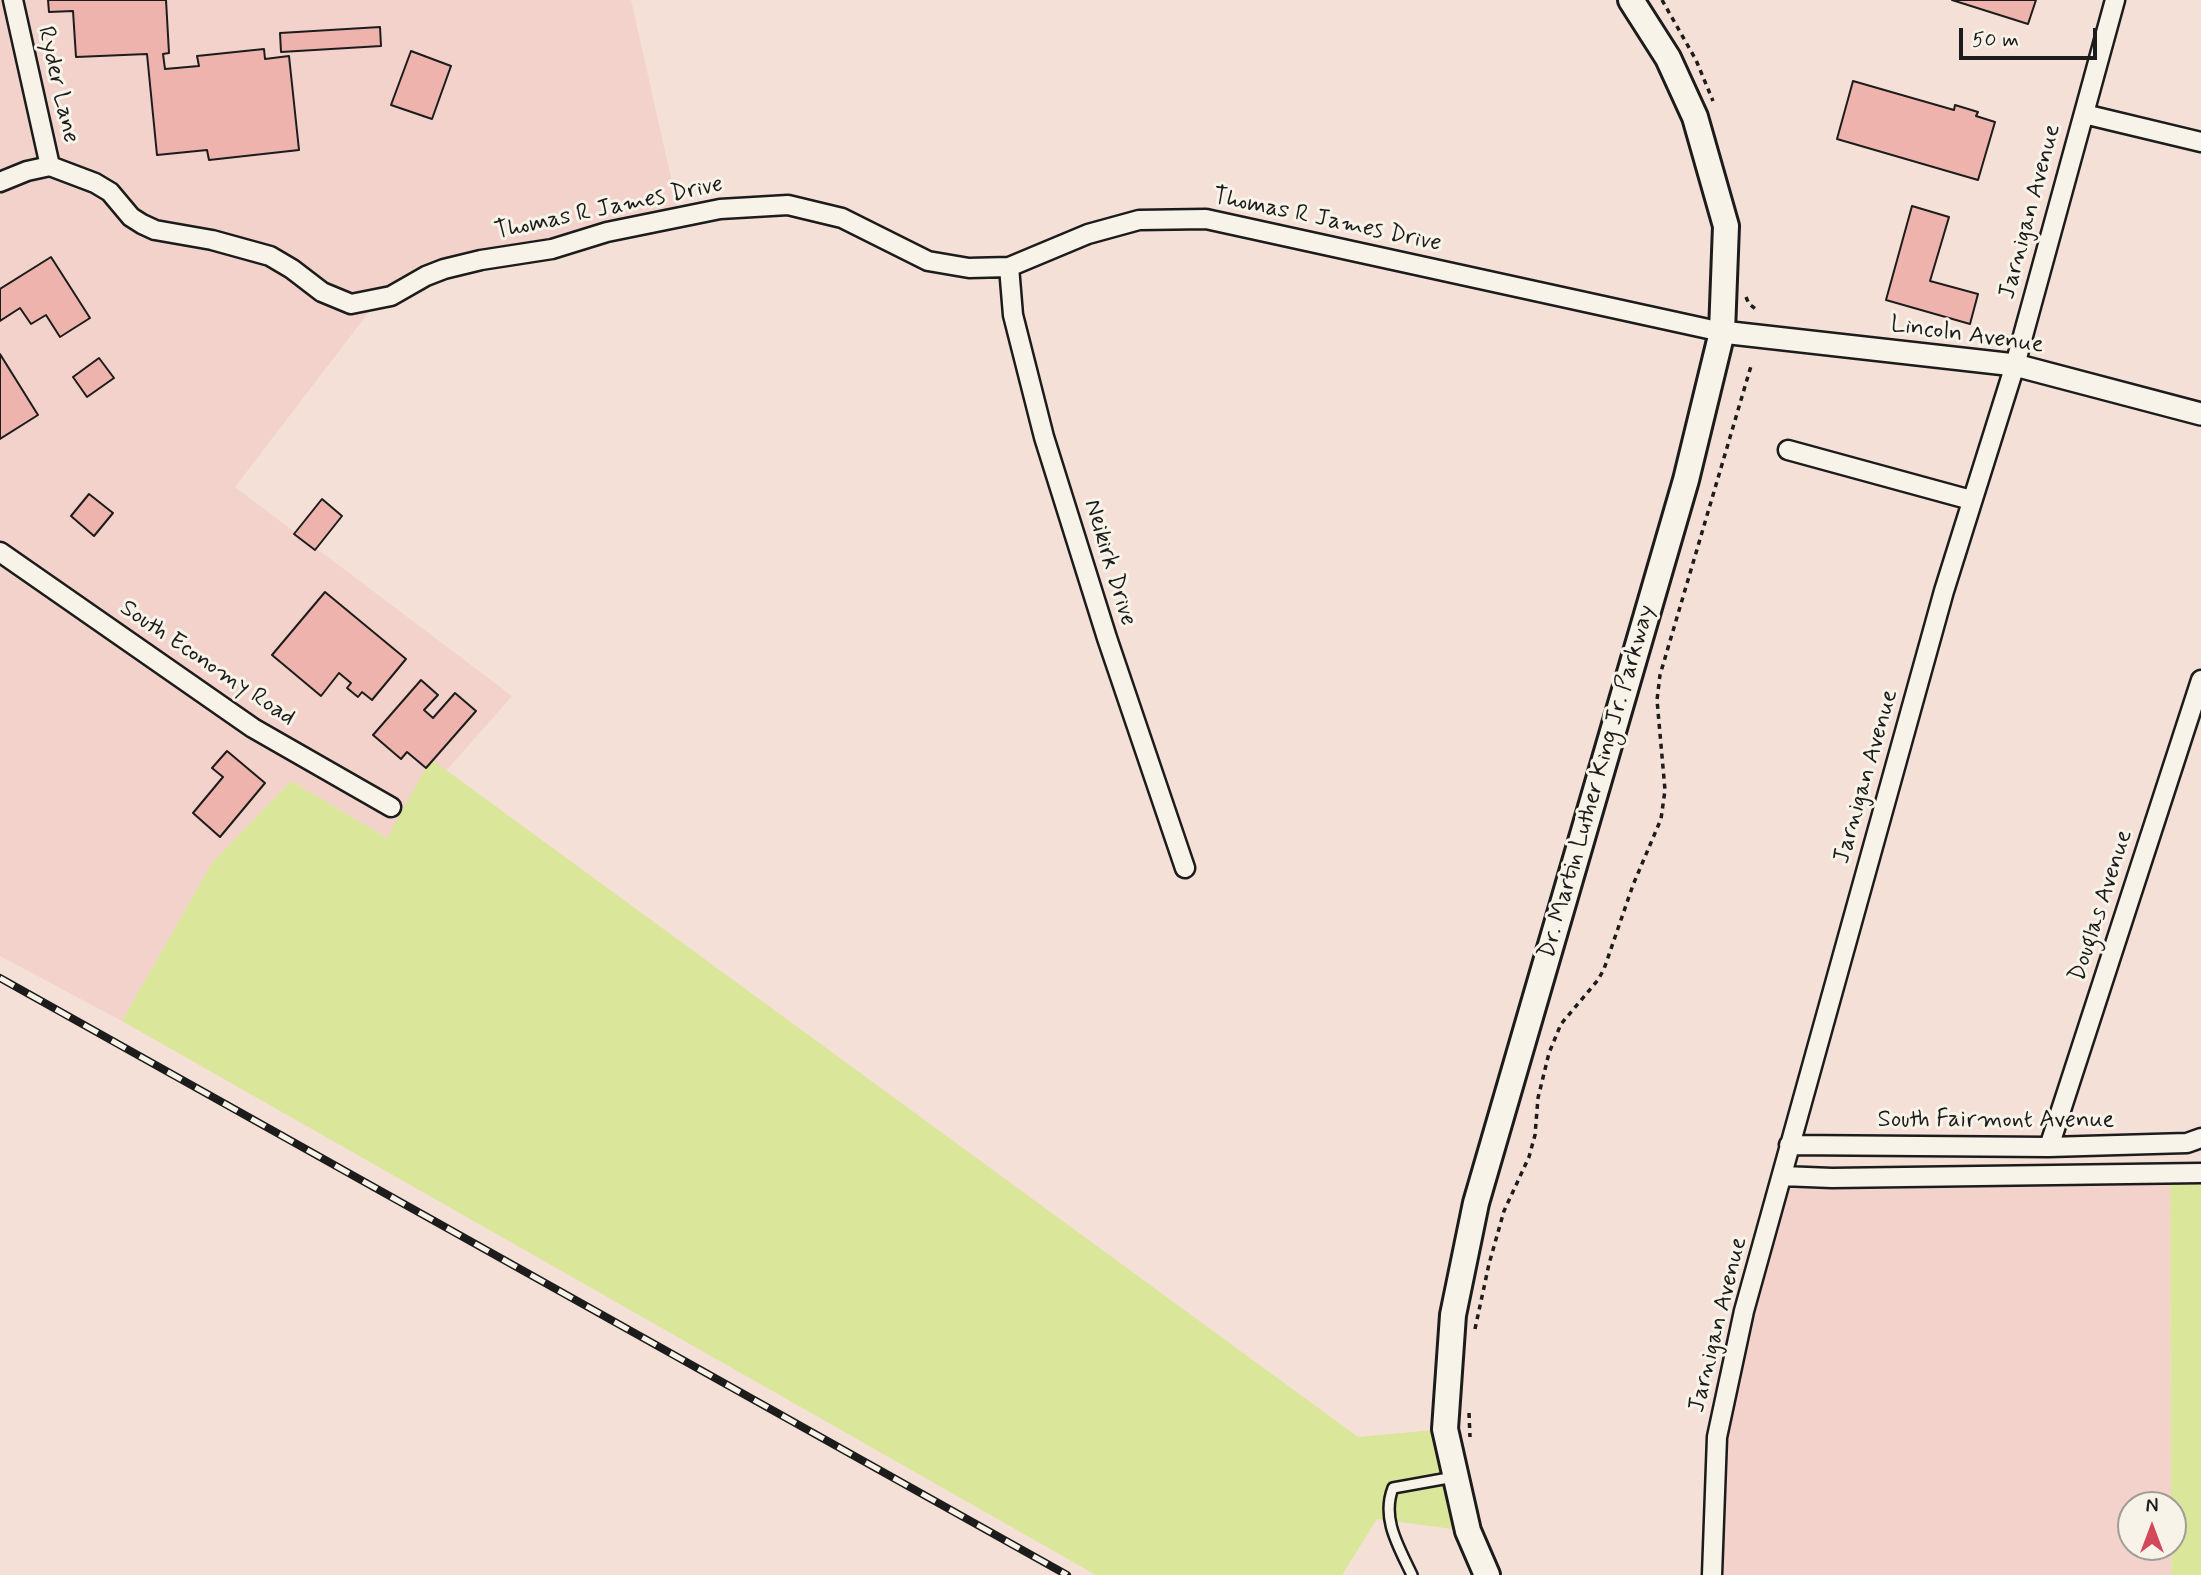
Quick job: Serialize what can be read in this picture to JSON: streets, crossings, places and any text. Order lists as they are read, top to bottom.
{
  "streets": {
    "main road": ["Dr. Martin Luther King Jr. Parkway"],
    "street": [
      "Ryder Lane",
      "Thomas R James Drive",
      "Jarnigan Avenue",
      "Lincoln Avenue",
      "Neikirk Drive",
      "South Economy Road",
      "Douglas Avenue",
      "South Fairmont Avenue"
    ]
  },
  "crossings": [
    ["Ryder Lane", "Thomas R James Drive"],
    ["Thomas R James Drive", "Lincoln Avenue"],
    ["Thomas R James Drive", "Neikirk Drive"],
    ["Thomas R James Drive", "Dr. Martin Luther King Jr. Parkway"],
    ["Jarnigan Avenue", "Lincoln Avenue"],
    ["Jarnigan Avenue", "South Fairmont Avenue"],
    ["Lincoln Avenue", "Dr. Martin Luther King Jr. Parkway"],
    ["Douglas Avenue", "South Fairmont Avenue"]
  ],
  "scale_bar": "50 m",
  "north": "top"
}
